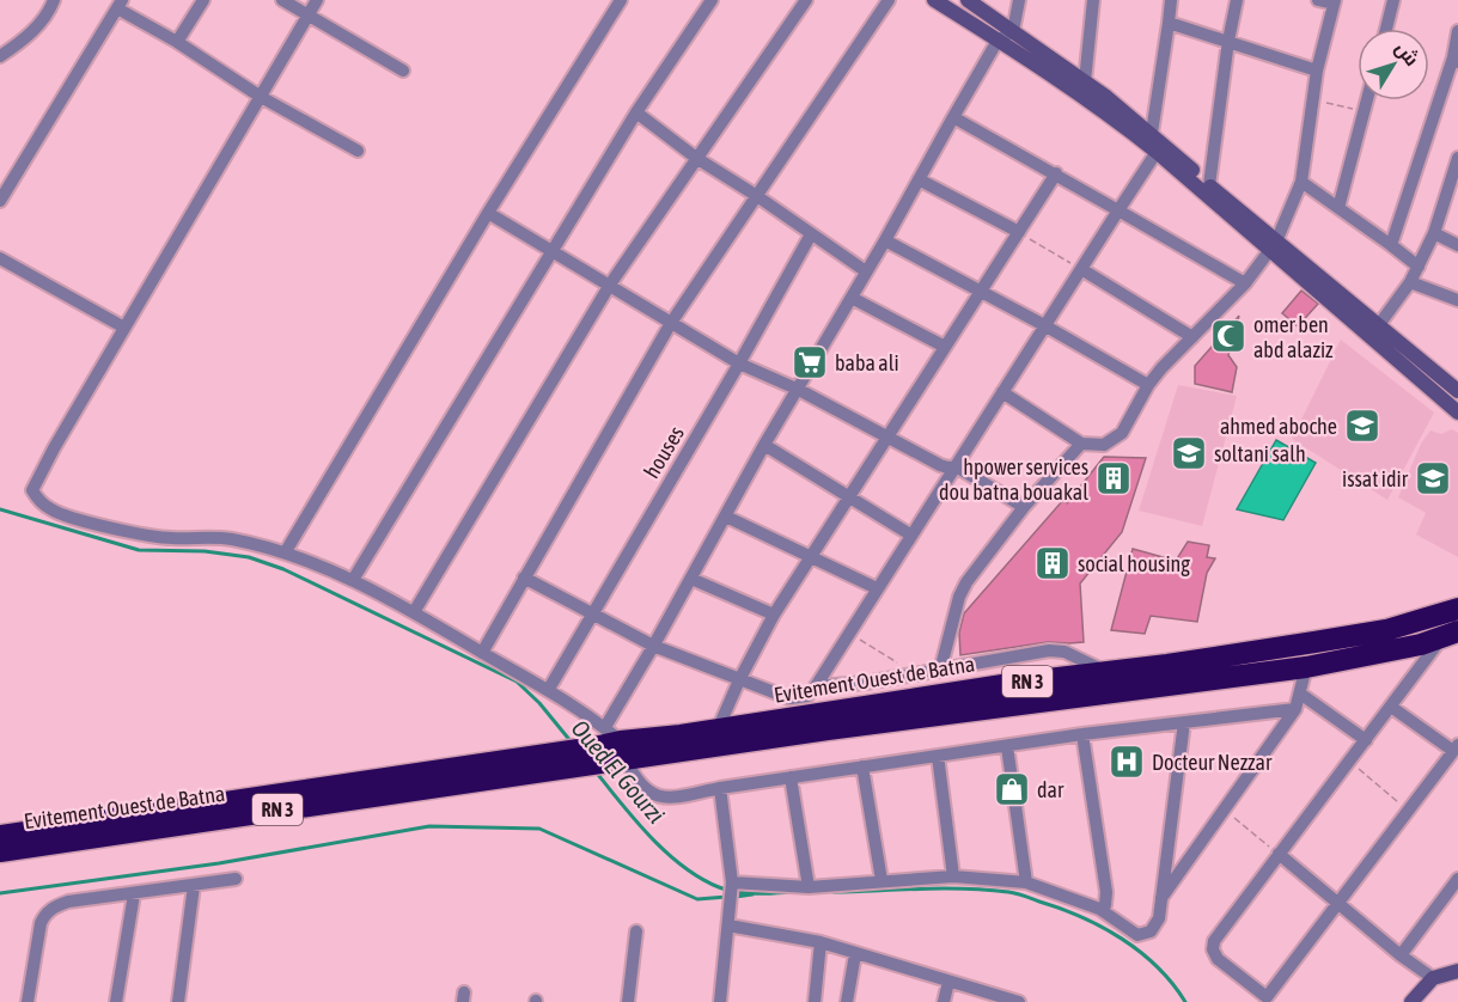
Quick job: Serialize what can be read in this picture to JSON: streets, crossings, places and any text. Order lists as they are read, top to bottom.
{
  "streets": {
    "highway": ["Evitement Ouest de Batna", "RN 3"],
    "street": ["houses"]
  },
  "crossings": [
    ["Evitement Ouest de Batna", "RN 3"]
  ],
  "water": ["Oued El Gourzi"],
  "places": {
    "mosque": ["omer ben abd alaziz"],
    "supermarket": ["baba ali"],
    "school or university": ["ahmed aboche", "soltani salh", "issat idir"],
    "building": ["hpower services dou batna bouakal", "social housing"],
    "hospital": ["Docteur Nezzar"],
    "shop": ["dar"]
  },
  "north": "top right"
}
